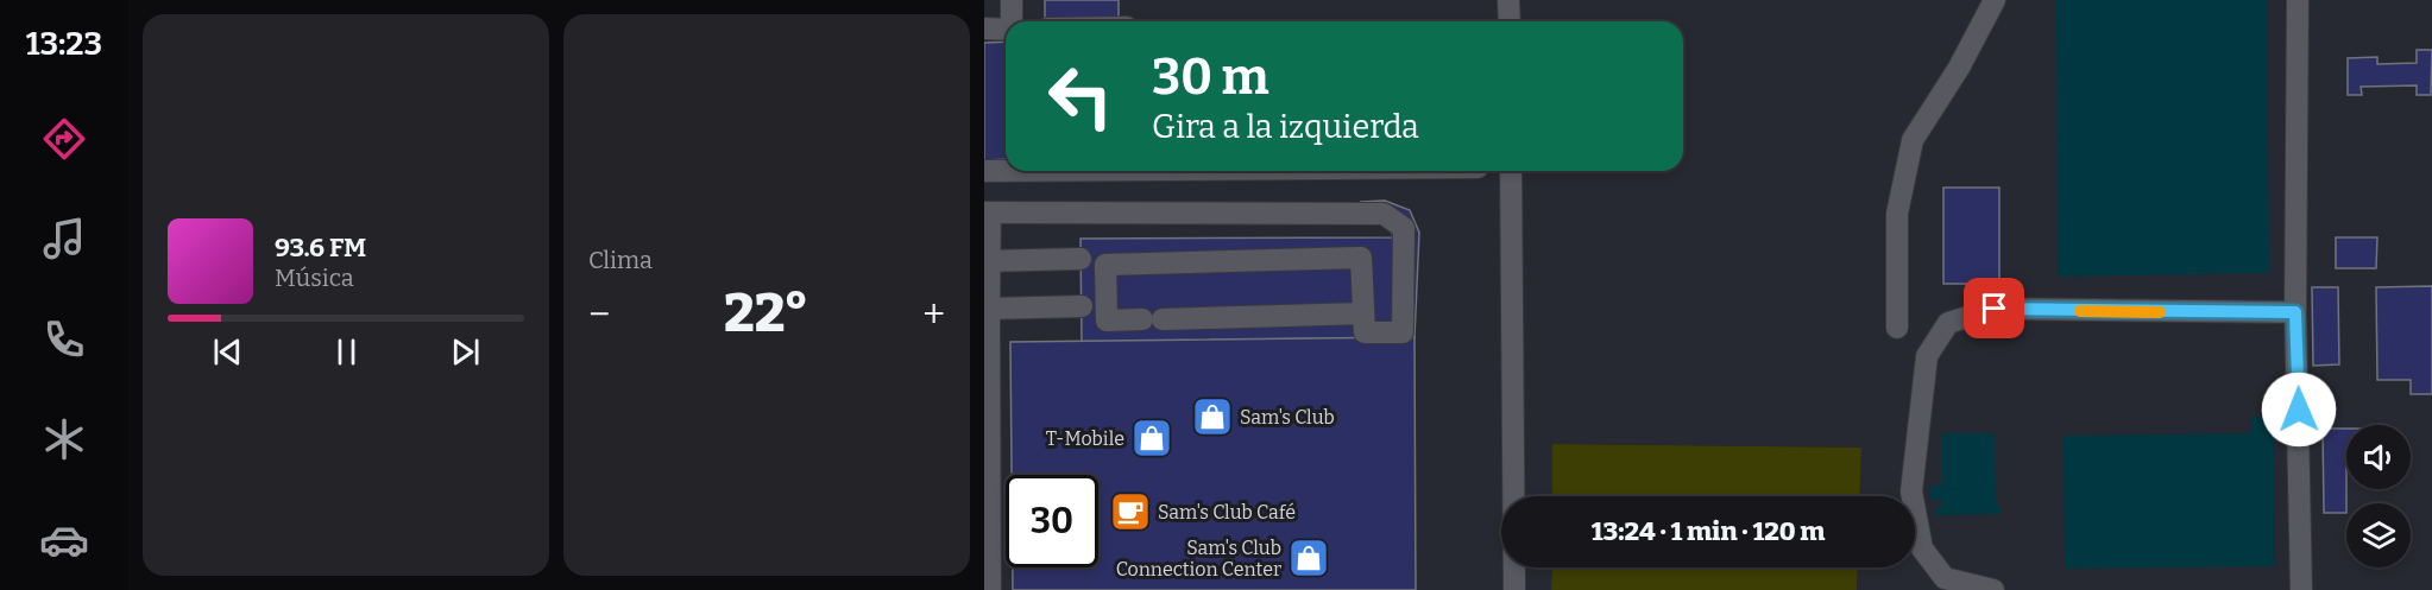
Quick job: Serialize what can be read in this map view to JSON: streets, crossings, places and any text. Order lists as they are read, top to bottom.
{
  "places": {
    "shop": ["Sam's Club", "T-Mobile", "Sam's Club Connection Center"],
    "cafe": ["Sam's Club Café"]
  },
  "page": {
    "tabs": "13:23",
    "tile": "Clima",
    "turn": ["30 m", "Gira a la izquierda"],
    "song": ["93.6 FM", "Música"],
    "heat": ["−", "22°", "+"],
    "limit": "30",
    "trip": "13:24 · 1 min · 120 m"
  }
}
